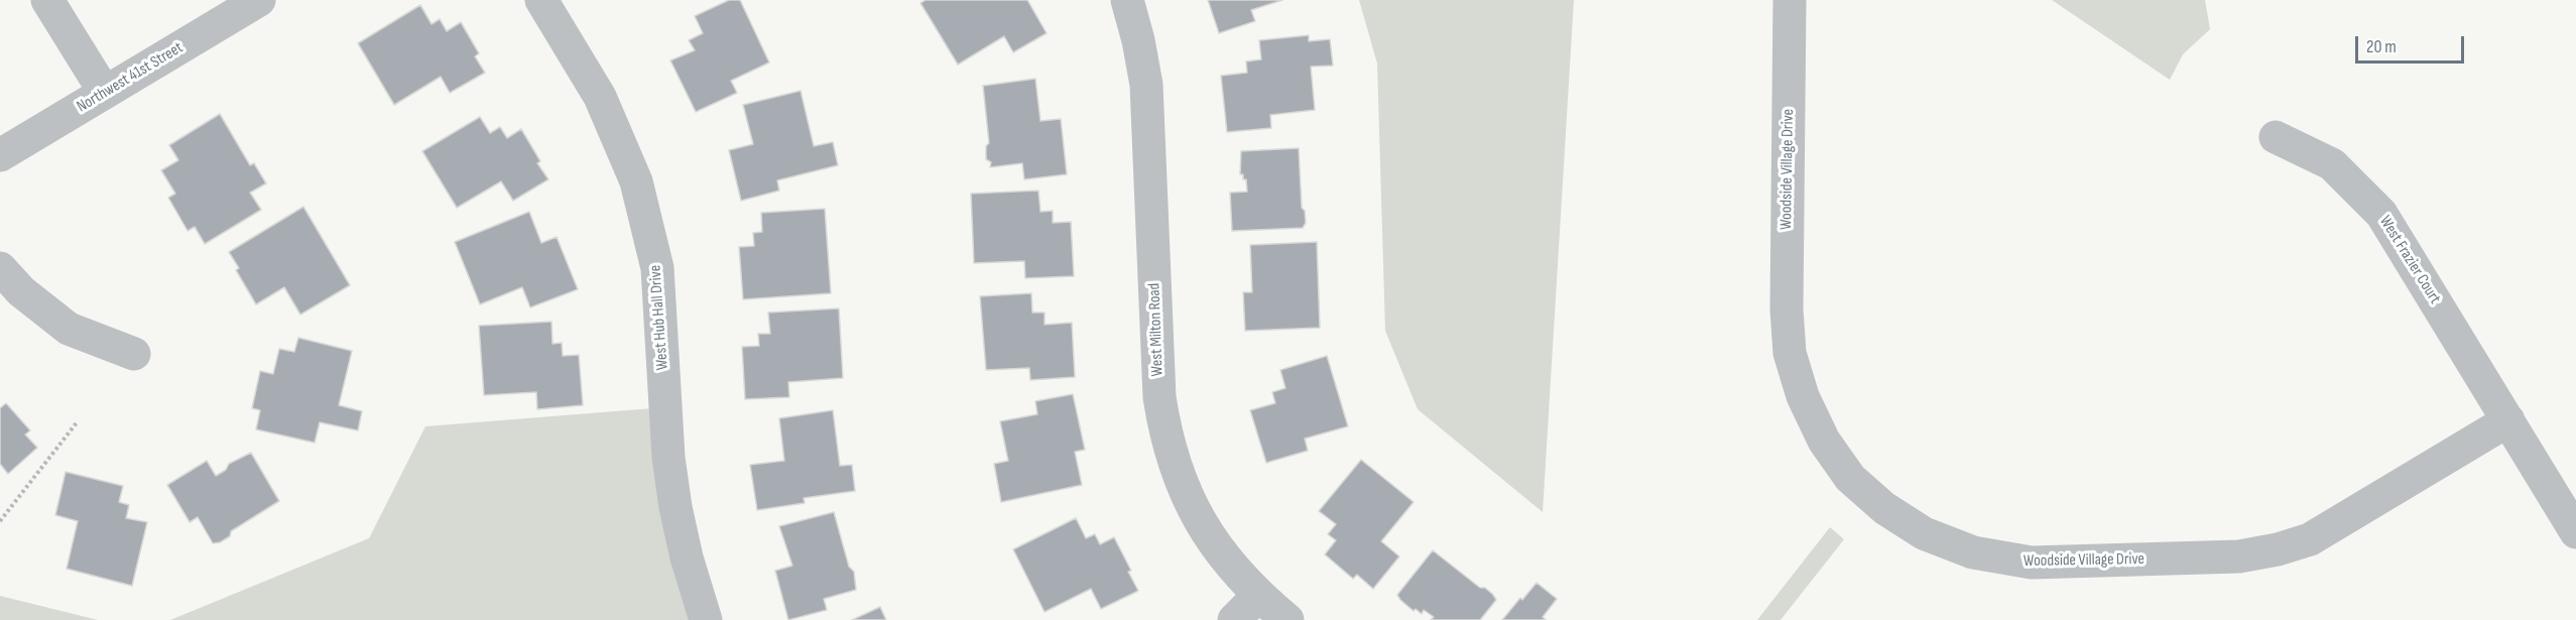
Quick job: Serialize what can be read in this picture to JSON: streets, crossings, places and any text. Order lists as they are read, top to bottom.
{
  "streets": {
    "street": [
      "Northwest 41st Street",
      "Woodside Village Drive",
      "West Frazier Court",
      "West Hub Hall Drive",
      "West Milton Road"
    ]
  },
  "crossings": [
    ["Woodside Village Drive", "West Frazier Court"]
  ],
  "scale_bar": "20 m"
}
